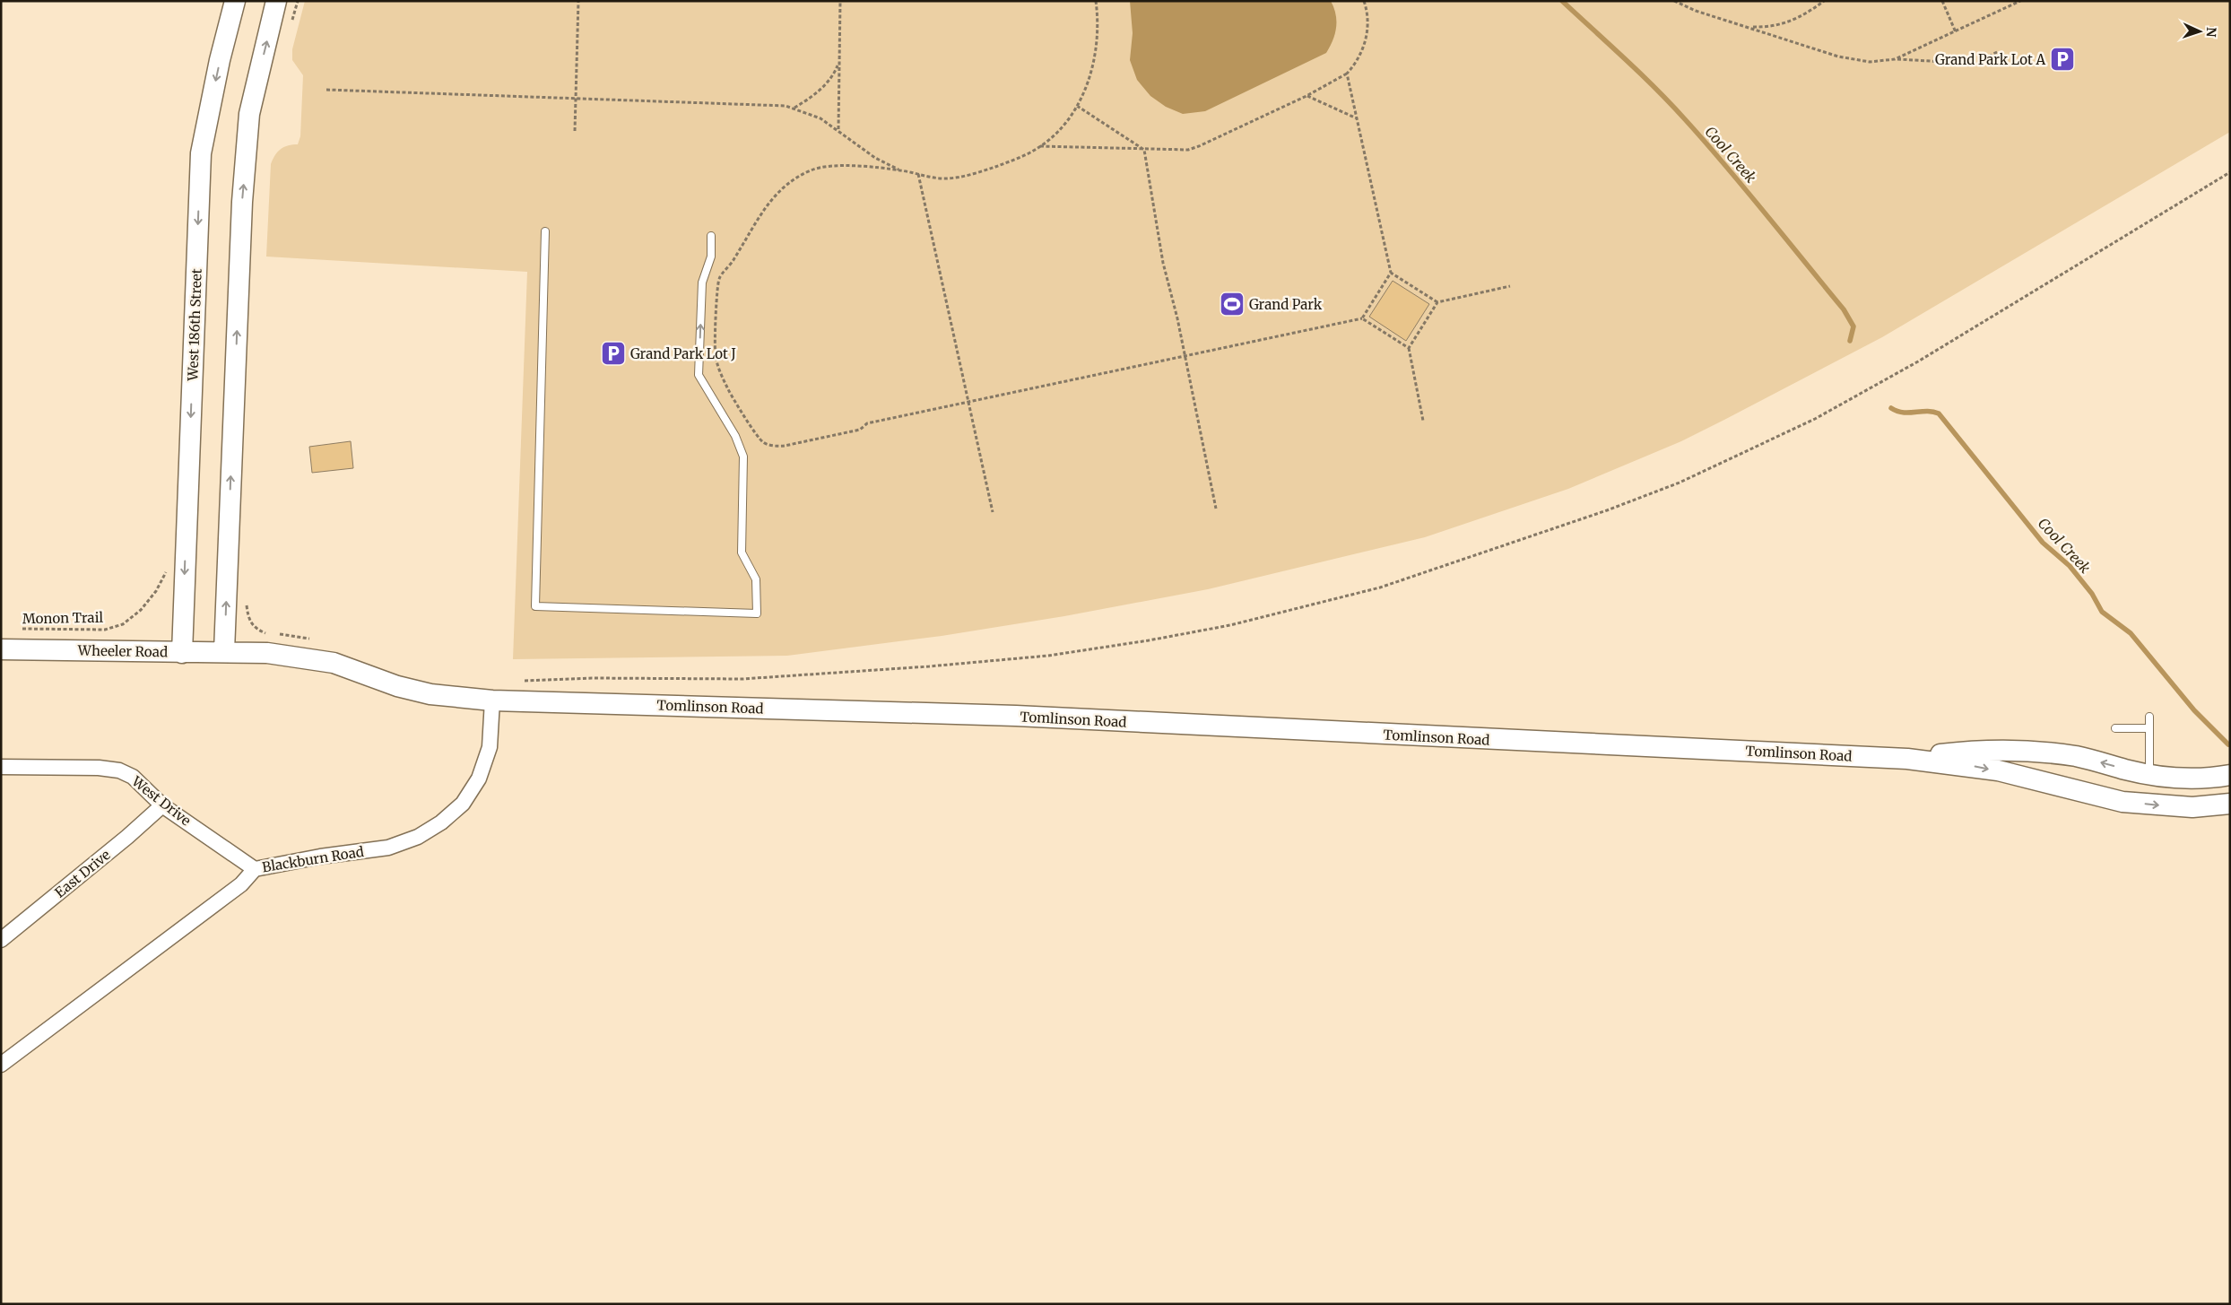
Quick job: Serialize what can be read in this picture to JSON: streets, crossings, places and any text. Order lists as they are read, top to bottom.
{
  "streets": {
    "street": [
      "West 186th Street",
      "Wheeler Road",
      "Tomlinson Road",
      "West Drive",
      "Blackburn Road",
      "East Drive"
    ],
    "path": ["Monon Trail"]
  },
  "crossings": [
    ["West 186th Street", "Wheeler Road"],
    ["Wheeler Road", "Tomlinson Road"],
    ["Tomlinson Road", "Blackburn Road"],
    ["West Drive", "Blackburn Road"],
    ["West Drive", "East Drive"]
  ],
  "water": ["Cool Creek"],
  "places": {
    "parking": ["Grand Park Lot A", "Grand Park Lot J"],
    "sports": ["Grand Park"]
  },
  "north": "right"
}
